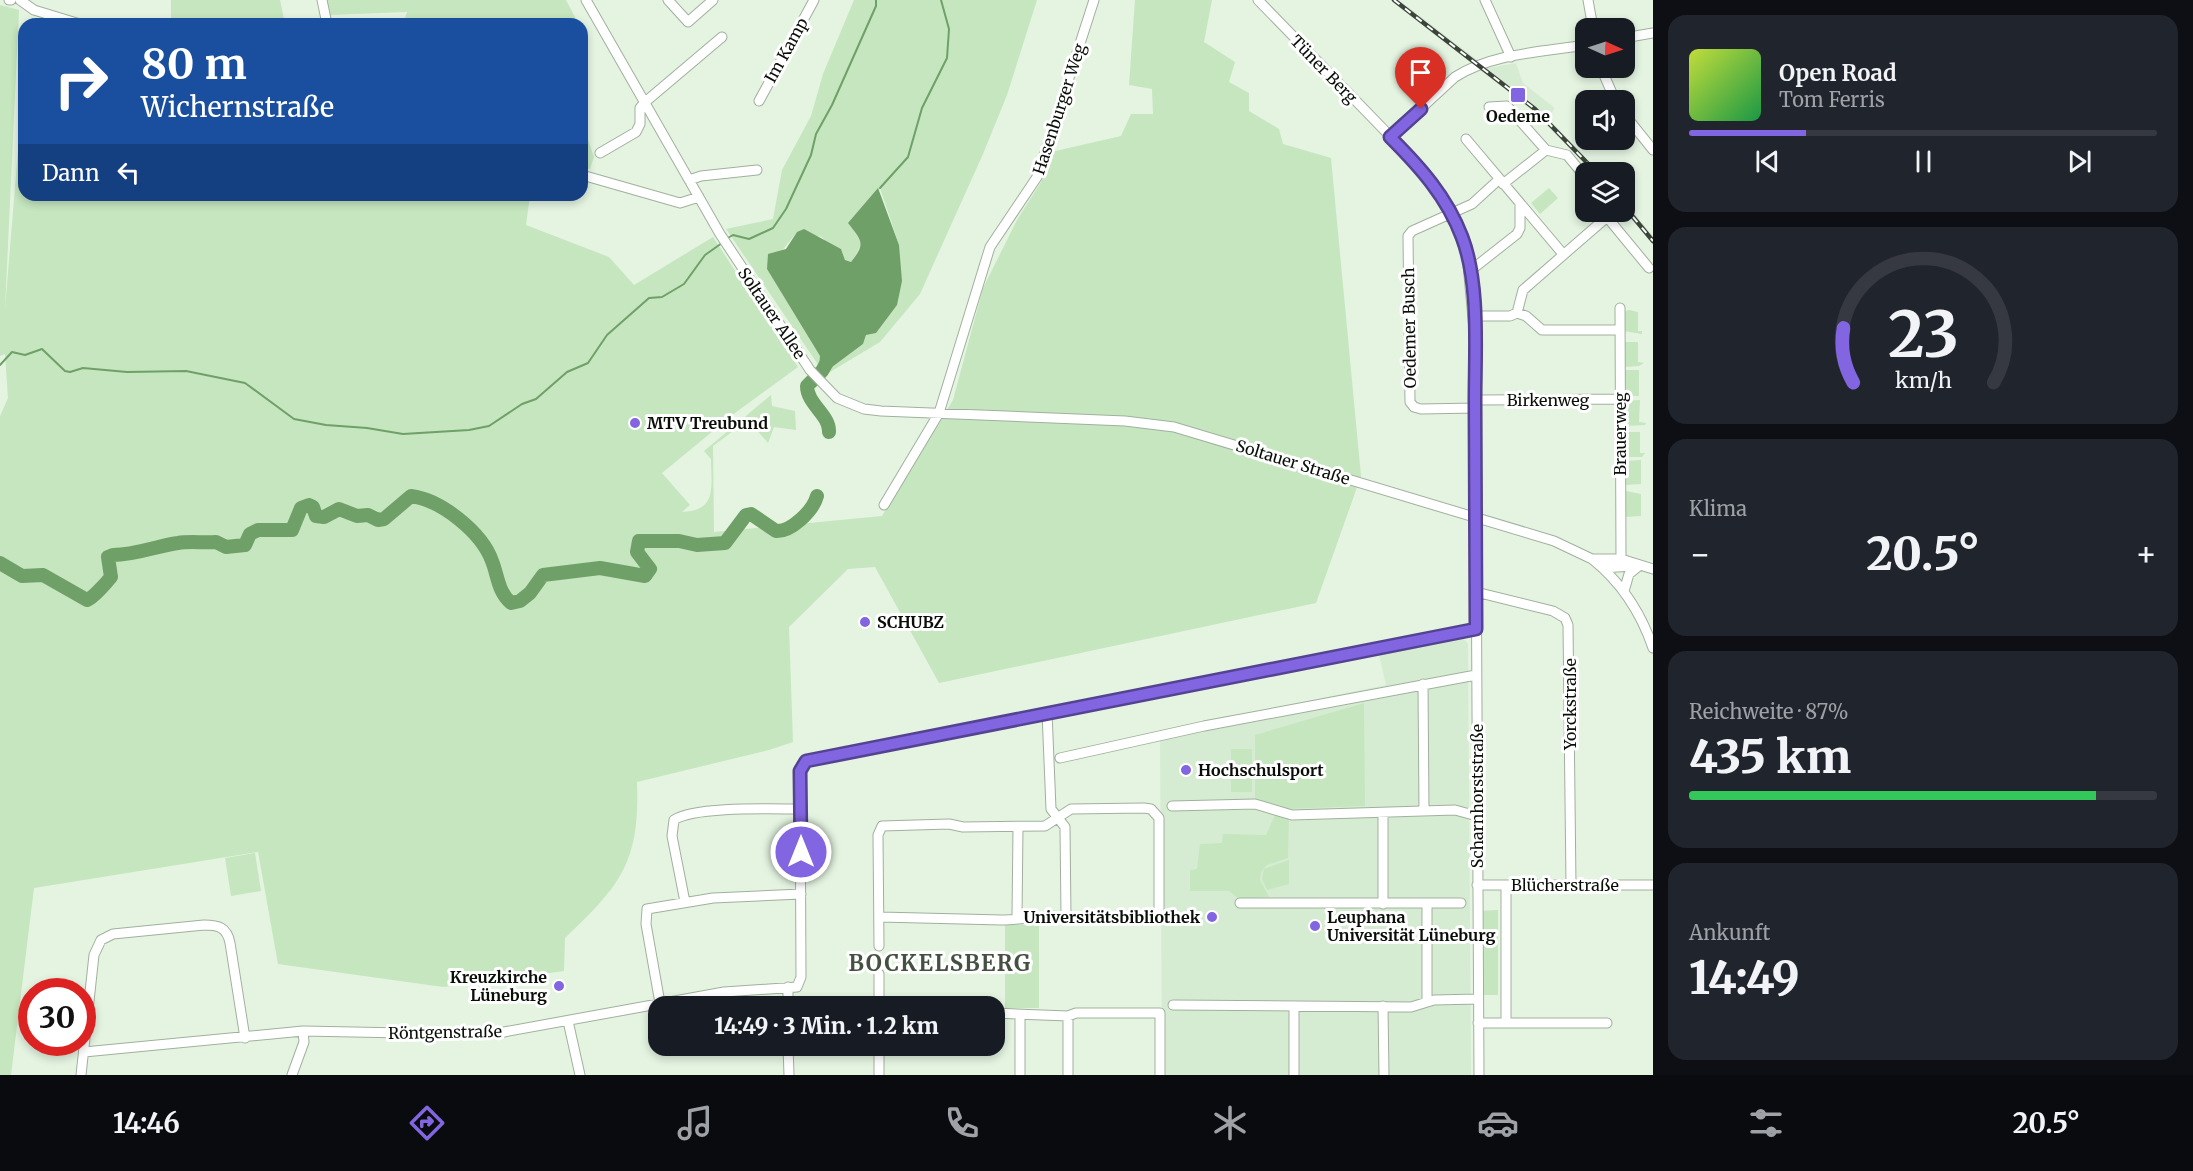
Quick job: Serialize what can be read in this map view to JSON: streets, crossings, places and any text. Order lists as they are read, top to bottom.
{
  "streets": {
    "street": [
      "Im Kamp",
      "Tüner Berg",
      "Hasenburger Weg",
      "Soltauer Allee",
      "Oedemer Busch",
      "Birkenweg",
      "Brauerweg",
      "Soltauer Straße",
      "Yorckstraße",
      "Scharnhorststraße",
      "Blücherstraße",
      "Röntgenstraße"
    ]
  },
  "crossings": [
    ["Tüner Berg", "Oedemer Busch"],
    ["Tüner Berg", "Scharnhorststraße"],
    ["Hasenburger Weg", "Soltauer Allee"],
    ["Hasenburger Weg", "Soltauer Straße"],
    ["Soltauer Allee", "Soltauer Straße"],
    ["Oedemer Busch", "Birkenweg"],
    ["Oedemer Busch", "Scharnhorststraße"],
    ["Birkenweg", "Brauerweg"],
    ["Birkenweg", "Scharnhorststraße"],
    ["Brauerweg", "Soltauer Straße"],
    ["Soltauer Straße", "Scharnhorststraße"],
    ["Yorckstraße", "Scharnhorststraße"],
    ["Yorckstraße", "Blücherstraße"],
    ["Scharnhorststraße", "Blücherstraße"]
  ],
  "districts": ["BOCKELSBERG"],
  "places": {
    "transit": ["Oedeme"],
    "other": [
      "MTV Treubund",
      "SCHUBZ",
      "Hochschulsport",
      "Universitätsbibliothek",
      "Leuphana Universität Lüneburg",
      "Kreuzkirche Lüneburg"
    ]
  },
  "north": "right",
  "page": {
    "turn": ["80 m", "Wichernstraße"],
    "song": ["Open Road", "Tom Ferris"],
    "then": "Dann",
    "tile": [
      "Klima",
      ["Reichweite · 87%", "435 km"],
      ["Ankunft", "14:49"]
    ],
    "heat": ["−", "20.5°", "+"],
    "limit": "30",
    "trip": "14:49 · 3 Min. · 1.2 km",
    "tabs": ["14:46", "20.5°"],
    "gauge": ["23", "km/h"]
  }
}
